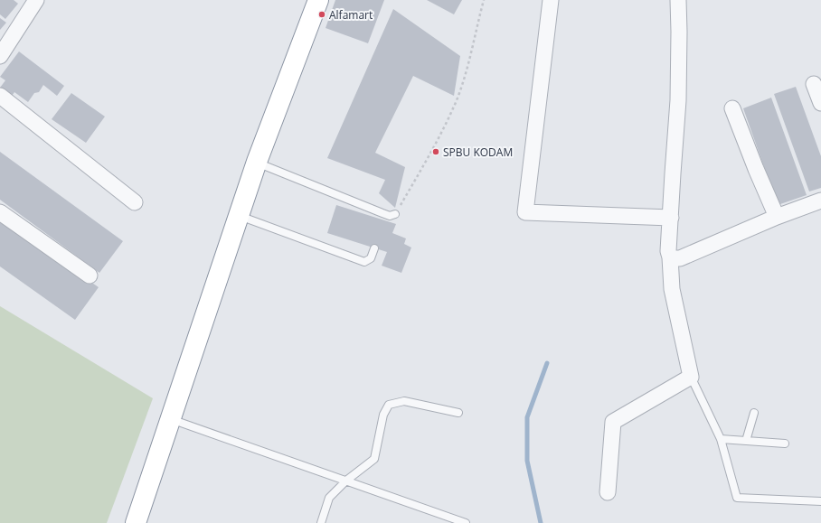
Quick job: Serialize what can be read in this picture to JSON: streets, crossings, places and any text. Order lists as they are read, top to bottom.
{
  "places": ["Alfamart", "SPBU KODAM"]
}
